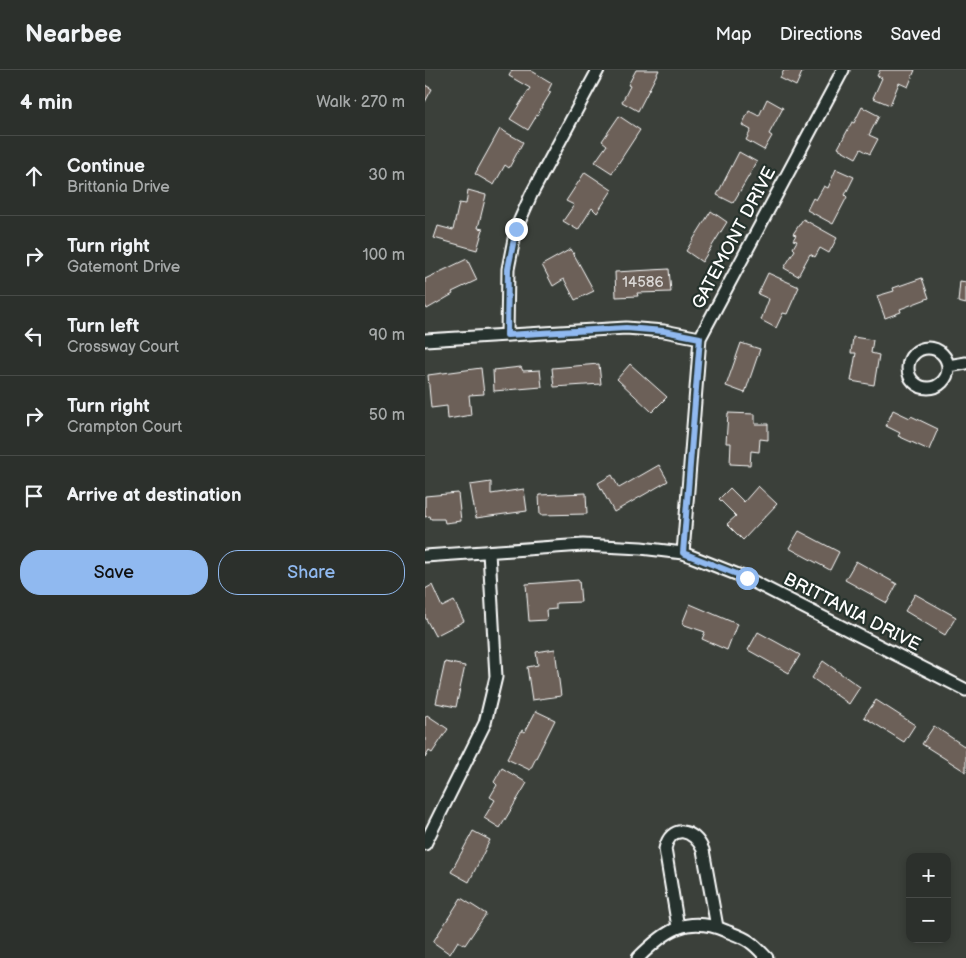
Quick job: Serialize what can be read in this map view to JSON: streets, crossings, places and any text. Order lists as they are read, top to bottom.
{
  "streets": {
    "street": ["GATEMONT DRIVE", "BRITTANIA DRIVE"]
  },
  "crossings": [
    ["GATEMONT DRIVE", "BRITTANIA DRIVE"]
  ],
  "house_numbers": ["14586"],
  "page": {
    "header": "Nearbee",
    "nav": ["Map", "Directions", "Saved"],
    "heading": ["4 min", "Walk · 270 m"],
    "list": [
      ["Continue", "Brittania Drive", "30 m"],
      ["Turn right", "Gatemont Drive", "100 m"],
      ["Turn left", "Crossway Court", "90 m"],
      ["Turn right", "Crampton Court", "50 m"],
      "Arrive at destination"
    ],
    "buttons": ["Save", "Share"],
    "map_buttons": ["+", "−"]
  }
}
